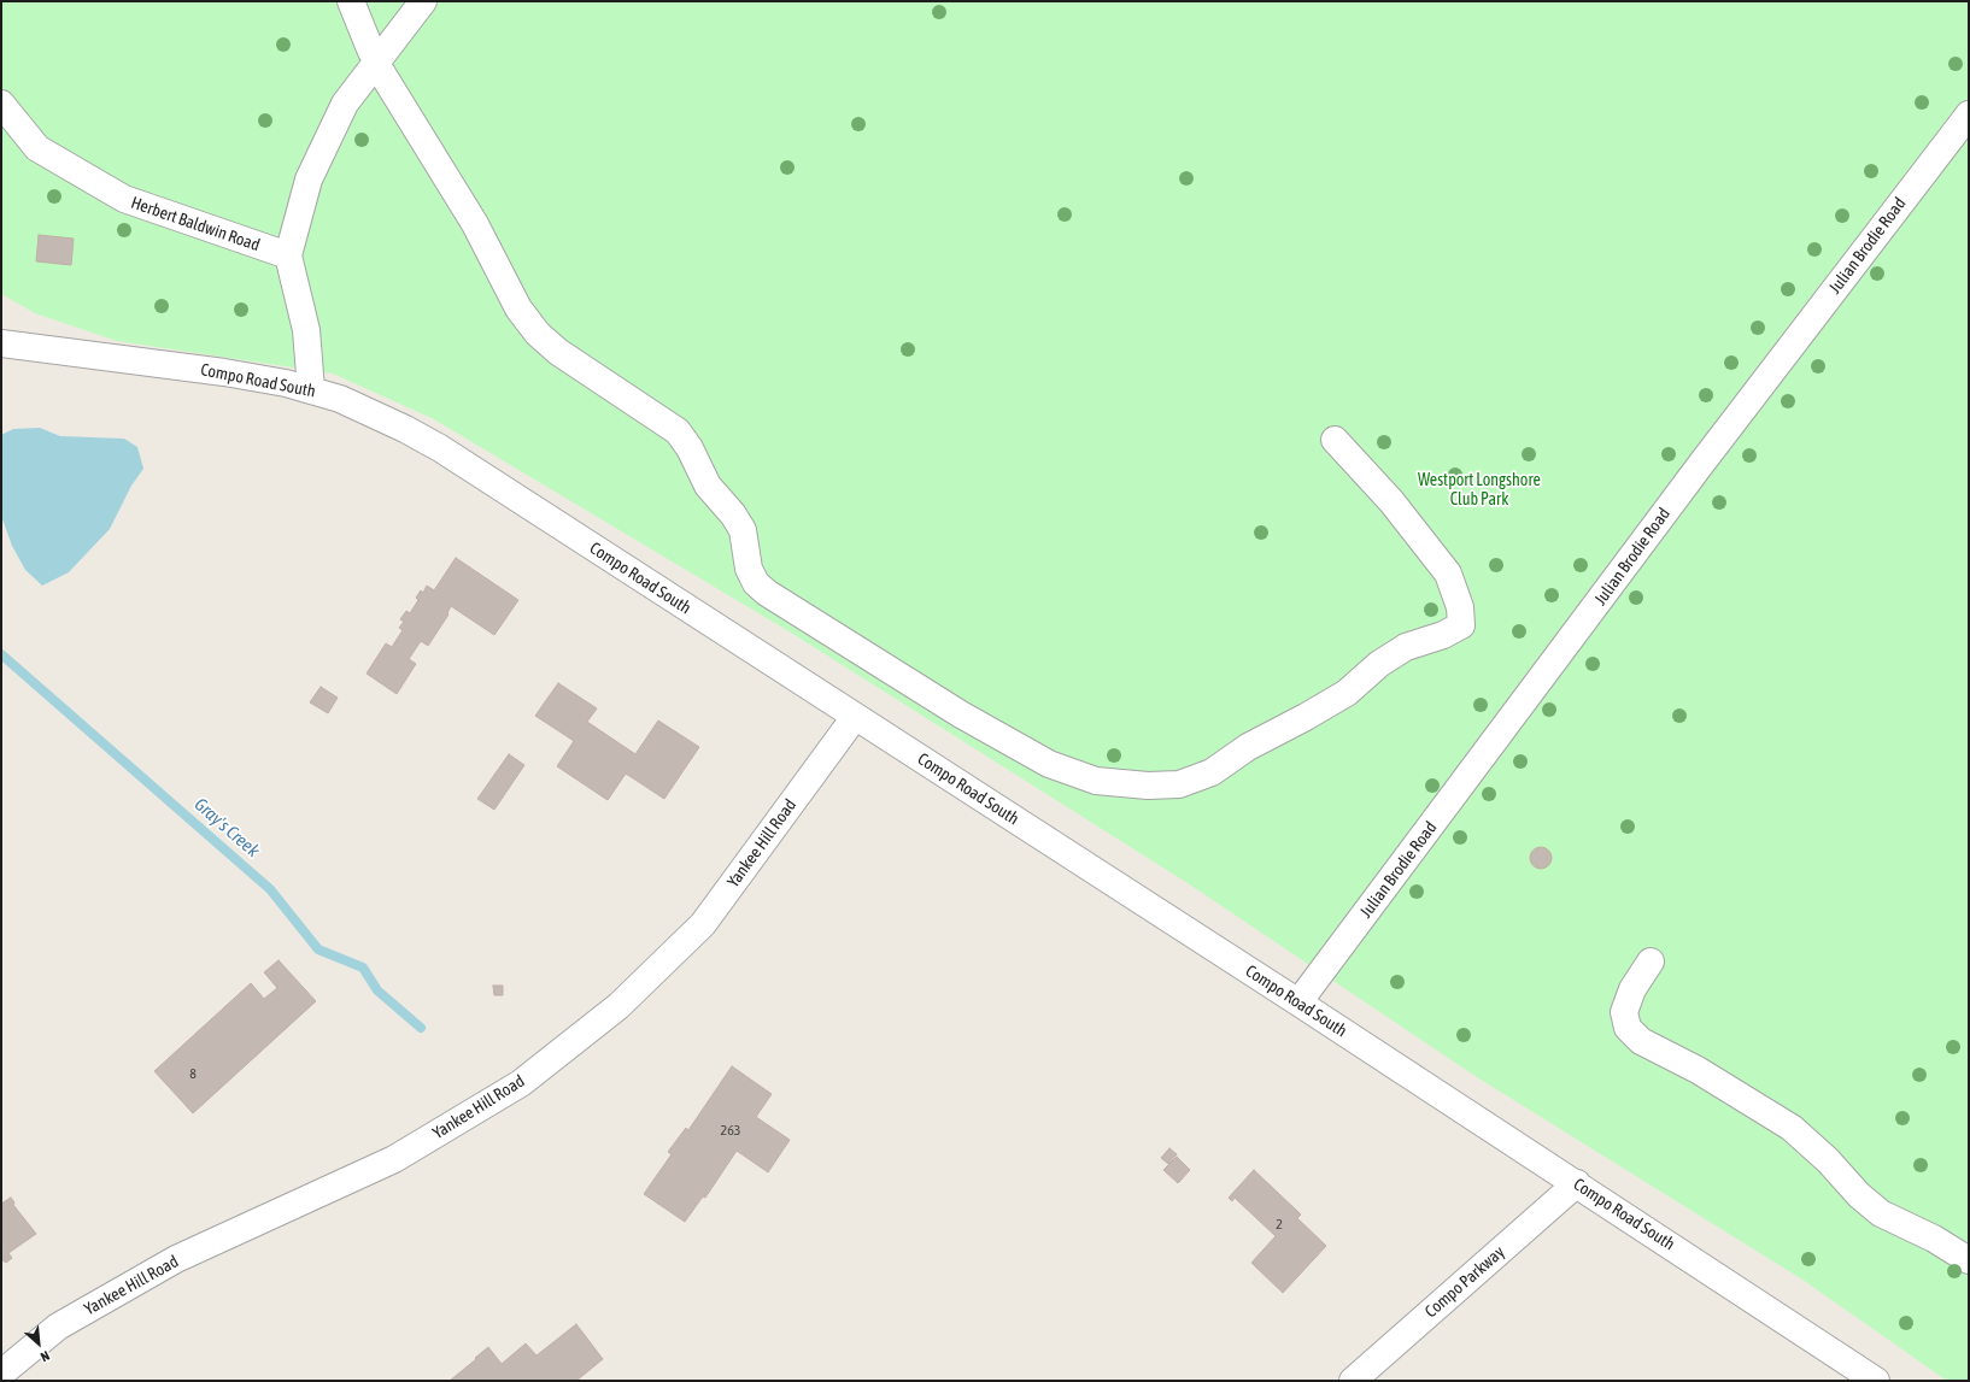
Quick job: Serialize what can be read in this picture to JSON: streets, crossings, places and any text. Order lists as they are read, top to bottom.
{
  "streets": {
    "street": [
      "Herbert Baldwin Road",
      "Julian Brodie Road",
      "Compo Road South",
      "Yankee Hill Road",
      "Compo Parkway"
    ]
  },
  "crossings": [
    ["Julian Brodie Road", "Compo Road South"],
    ["Compo Road South", "Yankee Hill Road"],
    ["Compo Road South", "Compo Parkway"]
  ],
  "water": ["Gray's Creek"],
  "parks": ["Westport Longshore Club Park"],
  "house_numbers": ["8", "263", "2"],
  "north": "bottom right"
}
